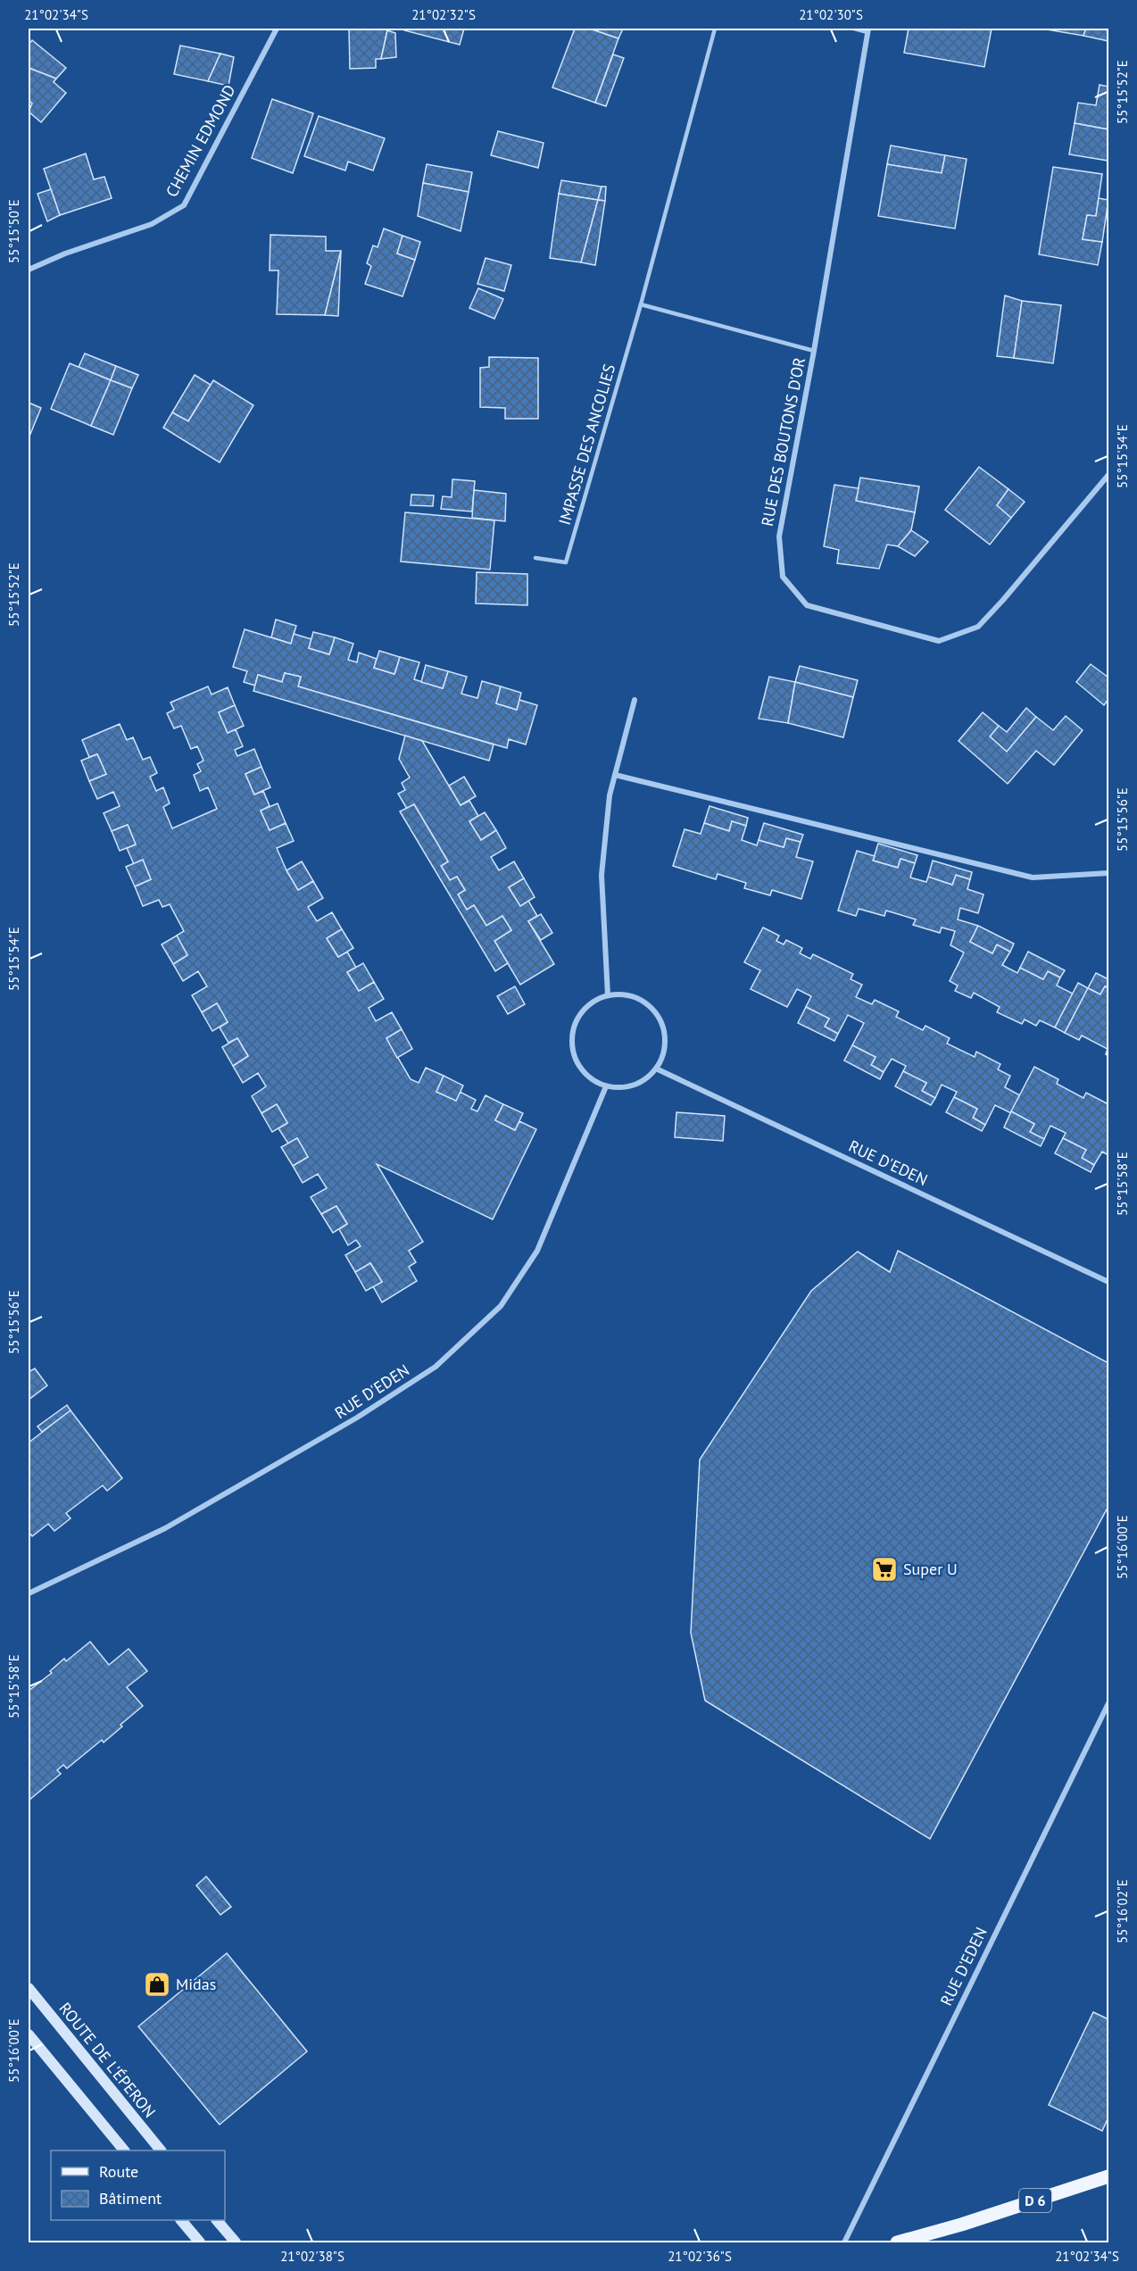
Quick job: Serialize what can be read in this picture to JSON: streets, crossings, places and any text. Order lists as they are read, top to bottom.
{
  "streets": {
    "main road": ["ROUTE DE L'ÉPERON", "D 6"],
    "street": ["CHEMIN EDMOND", "RUE DES BOUTONS D'OR", "RUE D'EDEN"],
    "lane": ["IMPASSE DES ANCOLIES"]
  },
  "places": {
    "supermarket": ["Super U"],
    "shop": ["Midas"]
  },
  "legend": ["Route", "Bâtiment"],
  "coordinates": [
    "21°02'34\"S",
    "21°02'32\"S",
    "21°02'30\"S",
    "55°15'52\"E",
    "55°15'50\"E",
    "55°15'54\"E",
    "55°15'56\"E",
    "55°15'58\"E",
    "55°16'00\"E",
    "55°16'02\"E",
    "21°02'38\"S",
    "21°02'36\"S"
  ]
}
